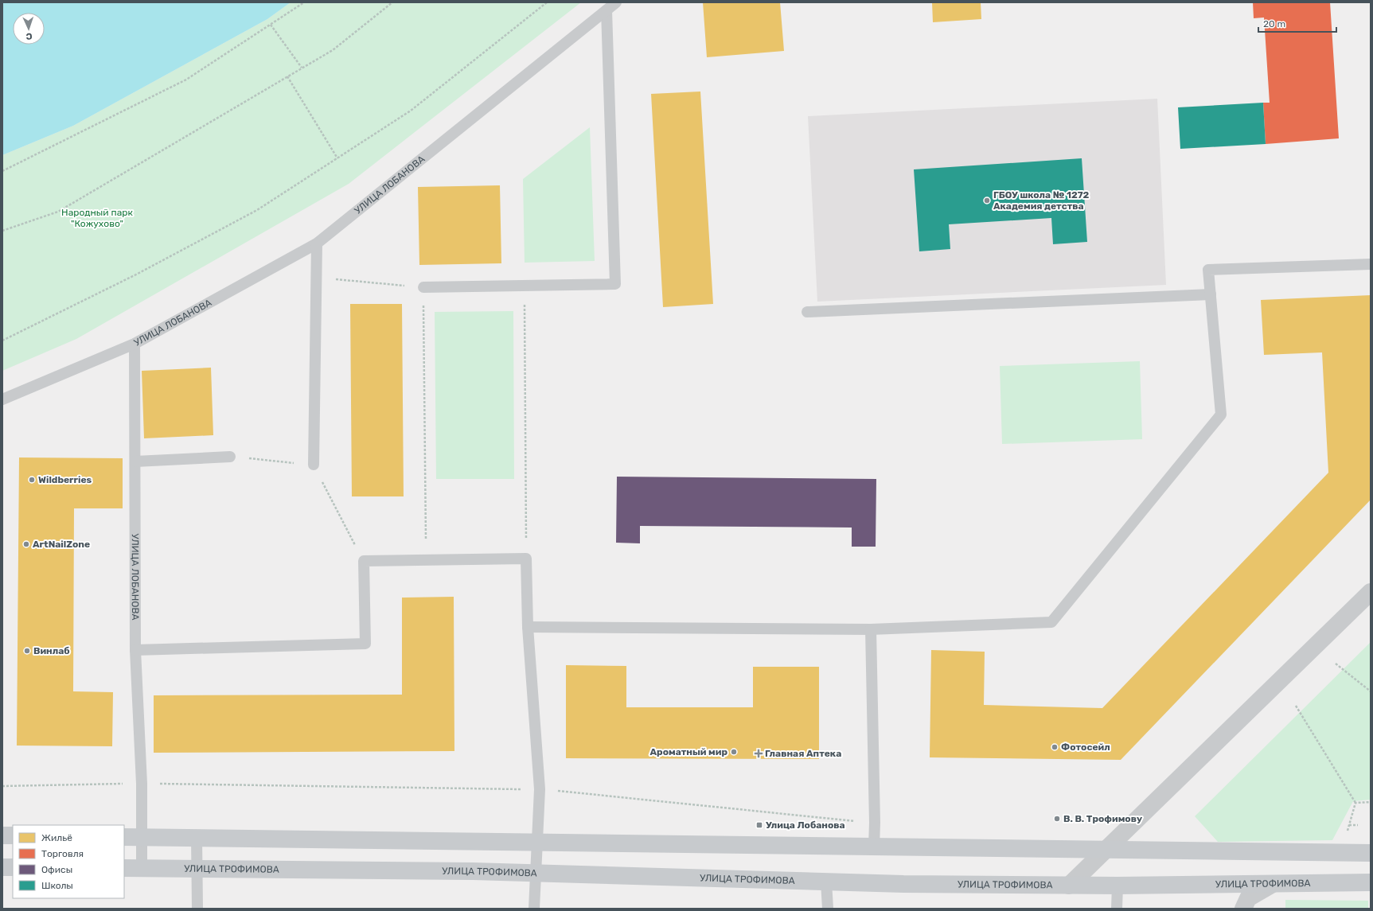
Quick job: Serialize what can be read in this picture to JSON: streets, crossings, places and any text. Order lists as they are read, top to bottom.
{
  "streets": {
    "main road": ["УЛИЦА ТРОФИМОВА"],
    "lane": ["УЛИЦА ЛОБАНОВА"]
  },
  "crossings": [
    ["УЛИЦА ЛОБАНОВА", "УЛИЦА ТРОФИМОВА"]
  ],
  "parks": ["Народный парк \"Кожухово\""],
  "places": {
    "other": [
      "ГБОУ школа № 1272 Академия детства",
      "Wildberries",
      "ArtNailZone",
      "Винлаб",
      "Фотосейл",
      "Ароматный мир",
      "В. В. Трофимову"
    ],
    "health": ["Главная Аптека"],
    "transit": ["Улица Лобанова"]
  },
  "legend": [
    "Жильё",
    "Торговля",
    "Офисы",
    "Школы"
  ],
  "scale_bar": "20 m",
  "north": "bottom"
}
